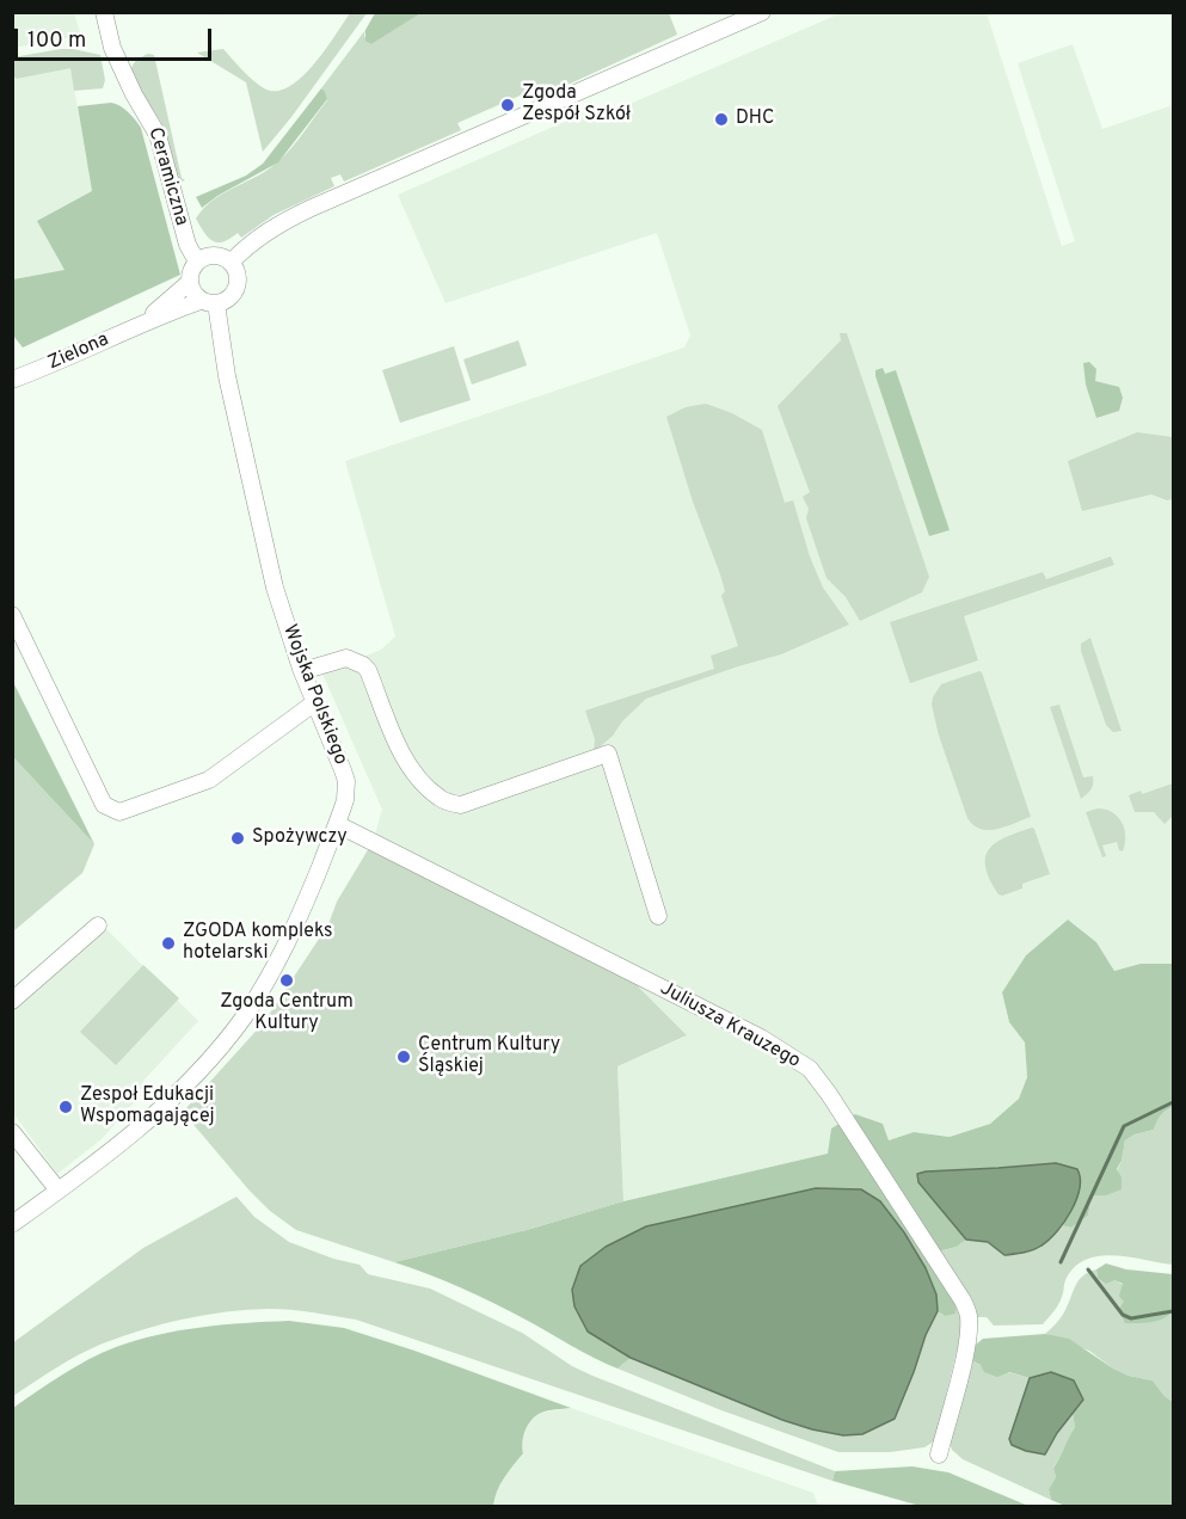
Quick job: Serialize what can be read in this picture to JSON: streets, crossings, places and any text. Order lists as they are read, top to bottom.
{
  "streets": {
    "street": [
      "Ceramiczna",
      "Zielona",
      "Wojska Polskiego",
      "Juliusza Krauzego"
    ]
  },
  "crossings": [
    ["Ceramiczna", "Zielona"],
    ["Ceramiczna", "Wojska Polskiego"],
    ["Zielona", "Wojska Polskiego"],
    ["Wojska Polskiego", "Juliusza Krauzego"]
  ],
  "places": [
    "Zgoda Zespół Szkół",
    "DHC",
    "Spożywczy",
    "ZGODA kompleks hotelarski",
    "Zgoda Centrum Kultury",
    "Centrum Kultury Śląskiej",
    "Zespoł Edukacji Wspomagającej"
  ],
  "scale_bar": "100 m"
}
